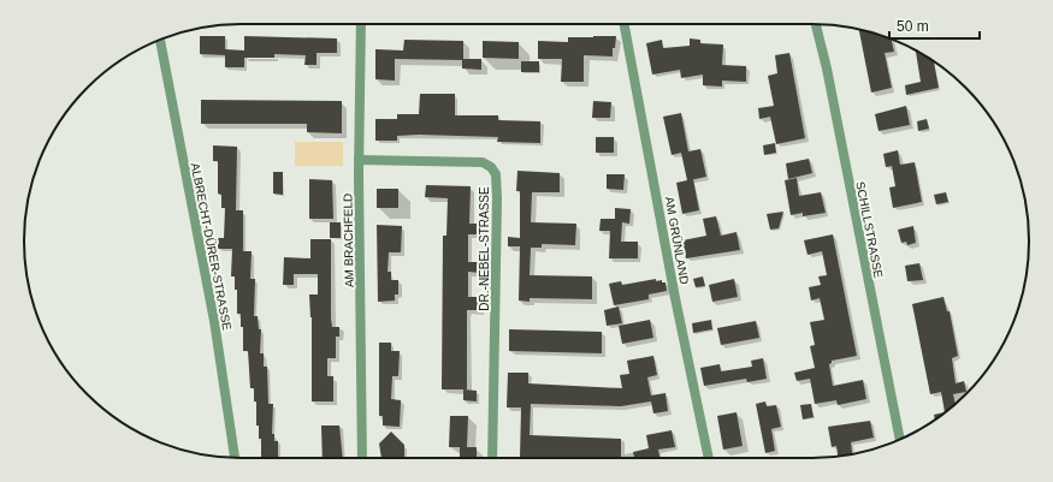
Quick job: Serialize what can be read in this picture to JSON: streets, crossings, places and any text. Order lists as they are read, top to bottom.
{
  "streets": {
    "street": [
      "SCHILLSTRASSE",
      "AM BRACHFELD",
      "AM GRÜNLAND",
      "ALBRECHT-DÜRER-STRASSE",
      "DR.-NEBEL-STRASSE"
    ]
  },
  "crossings": [
    ["AM BRACHFELD", "DR.-NEBEL-STRASSE"]
  ],
  "scale_bar": "50 m"
}
